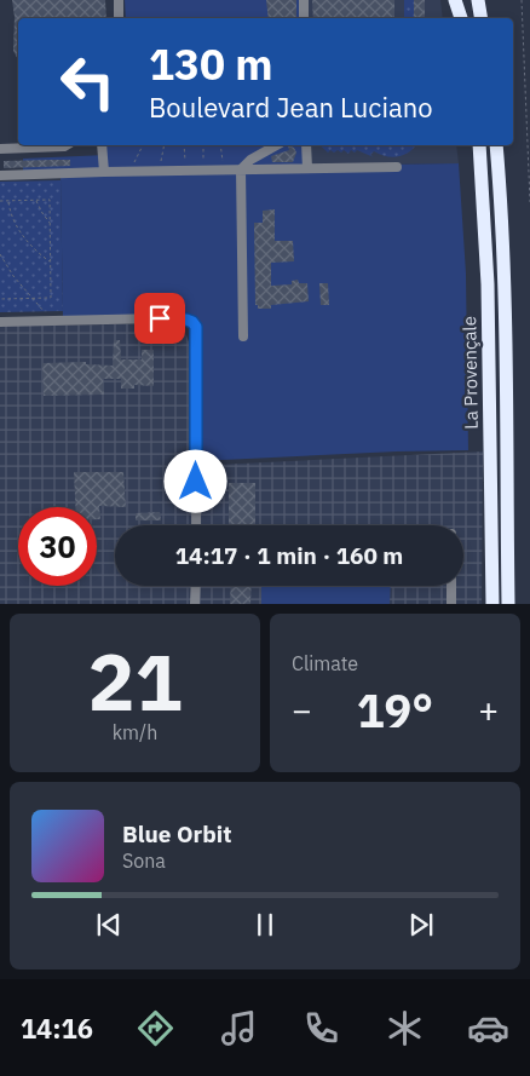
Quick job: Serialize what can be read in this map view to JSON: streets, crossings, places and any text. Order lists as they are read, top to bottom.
{
  "streets": {
    "highway": ["La Provençale"]
  },
  "page": {
    "turn": ["130 m", "Boulevard Jean Luciano"],
    "limit": "30",
    "trip": "14:17 · 1 min · 160 m",
    "tile": [
      ["21", "km/h"],
      "Climate"
    ],
    "heat": ["−", "19°", "+"],
    "song": ["Blue Orbit", "Sona"],
    "tabs": "14:16"
  }
}
